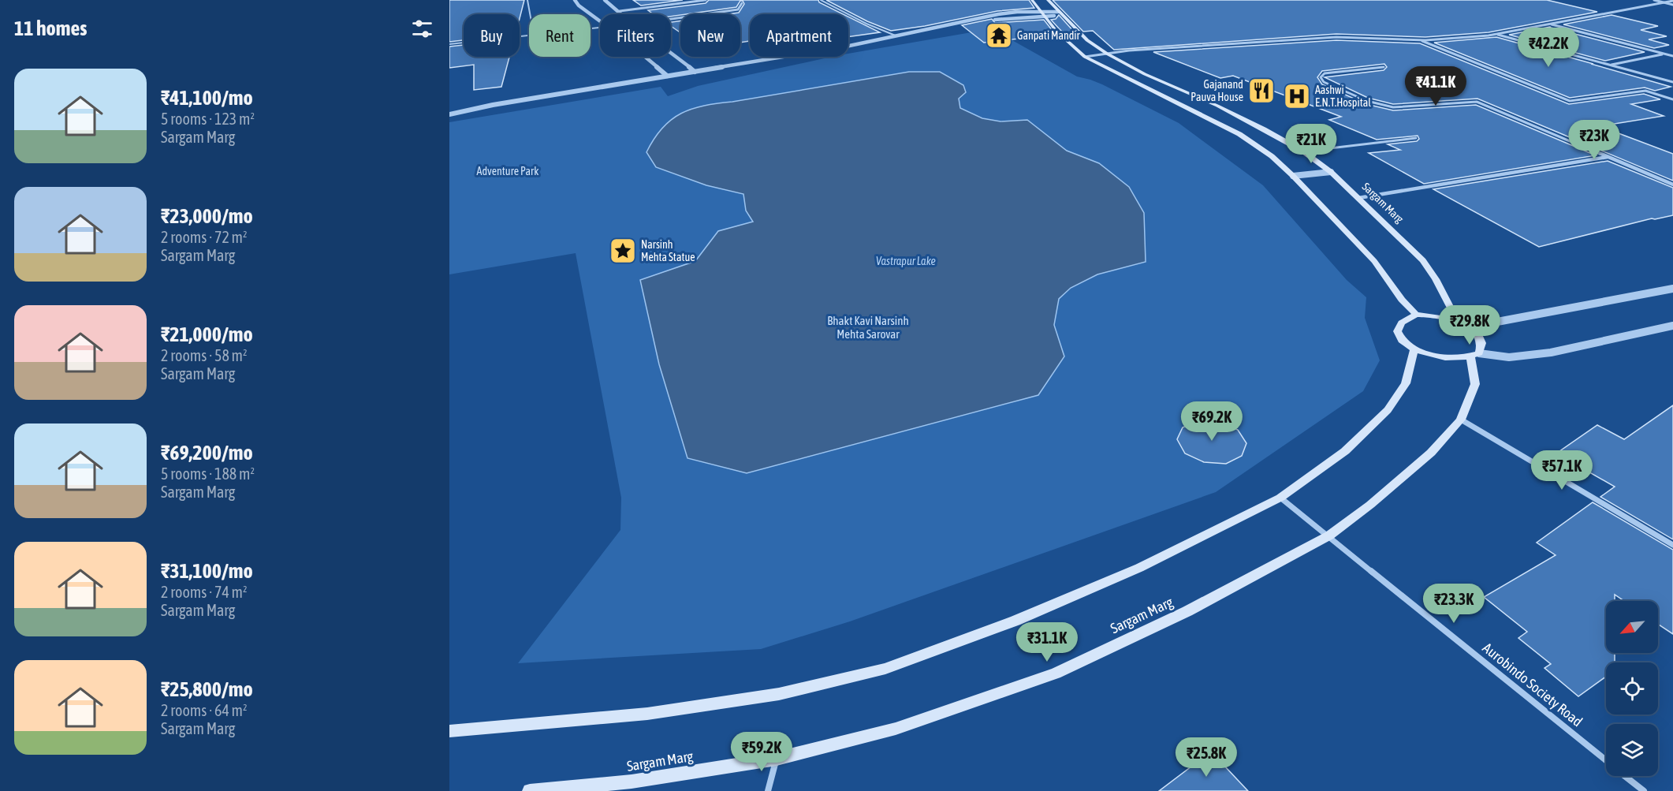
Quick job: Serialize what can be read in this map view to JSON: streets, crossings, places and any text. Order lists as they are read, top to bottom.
{
  "streets": {
    "main road": ["Sargam Marg"],
    "street": ["Aurobindo Society Road"]
  },
  "crossings": [
    ["Sargam Marg", "Aurobindo Society Road"]
  ],
  "water": ["Vastrapur Lake"],
  "parks": ["Adventure Park", "Bhakt Kavi Narsinh Mehta Sarovar"],
  "places": {
    "temple": ["Ganpati Mandir"],
    "restaurant": ["Gajanand Pauva House"],
    "hospital": ["Aashwi E.N.T.Hospital"],
    "place": ["Narsinh Mehta Statue"]
  },
  "north": "bottom left",
  "page": {
    "heading": "11 homes",
    "chip": [
      "Buy",
      "Rent",
      "Filters",
      "New",
      "Apartment"
    ],
    "price": [
      "₹42.2K",
      "₹41.1K",
      "₹23K",
      "₹21K",
      "₹29.8K",
      "₹69.2K",
      "₹57.1K",
      "₹23.3K",
      "₹31.1K",
      "₹59.2K",
      "₹25.8K"
    ],
    "list": [
      {
        "name": "₹41,100/mo",
        "note": "5 rooms · 123 m² · Sargam Marg"
      },
      {
        "name": "₹23,000/mo",
        "note": "2 rooms · 72 m² · Sargam Marg"
      },
      {
        "name": "₹21,000/mo",
        "note": "2 rooms · 58 m² · Sargam Marg"
      },
      {
        "name": "₹69,200/mo",
        "note": "5 rooms · 188 m² · Sargam Marg"
      },
      {
        "name": "₹31,100/mo",
        "note": "2 rooms · 74 m² · Sargam Marg"
      },
      {
        "name": "₹25,800/mo",
        "note": "2 rooms · 64 m² · Sargam Marg"
      }
    ]
  }
}
